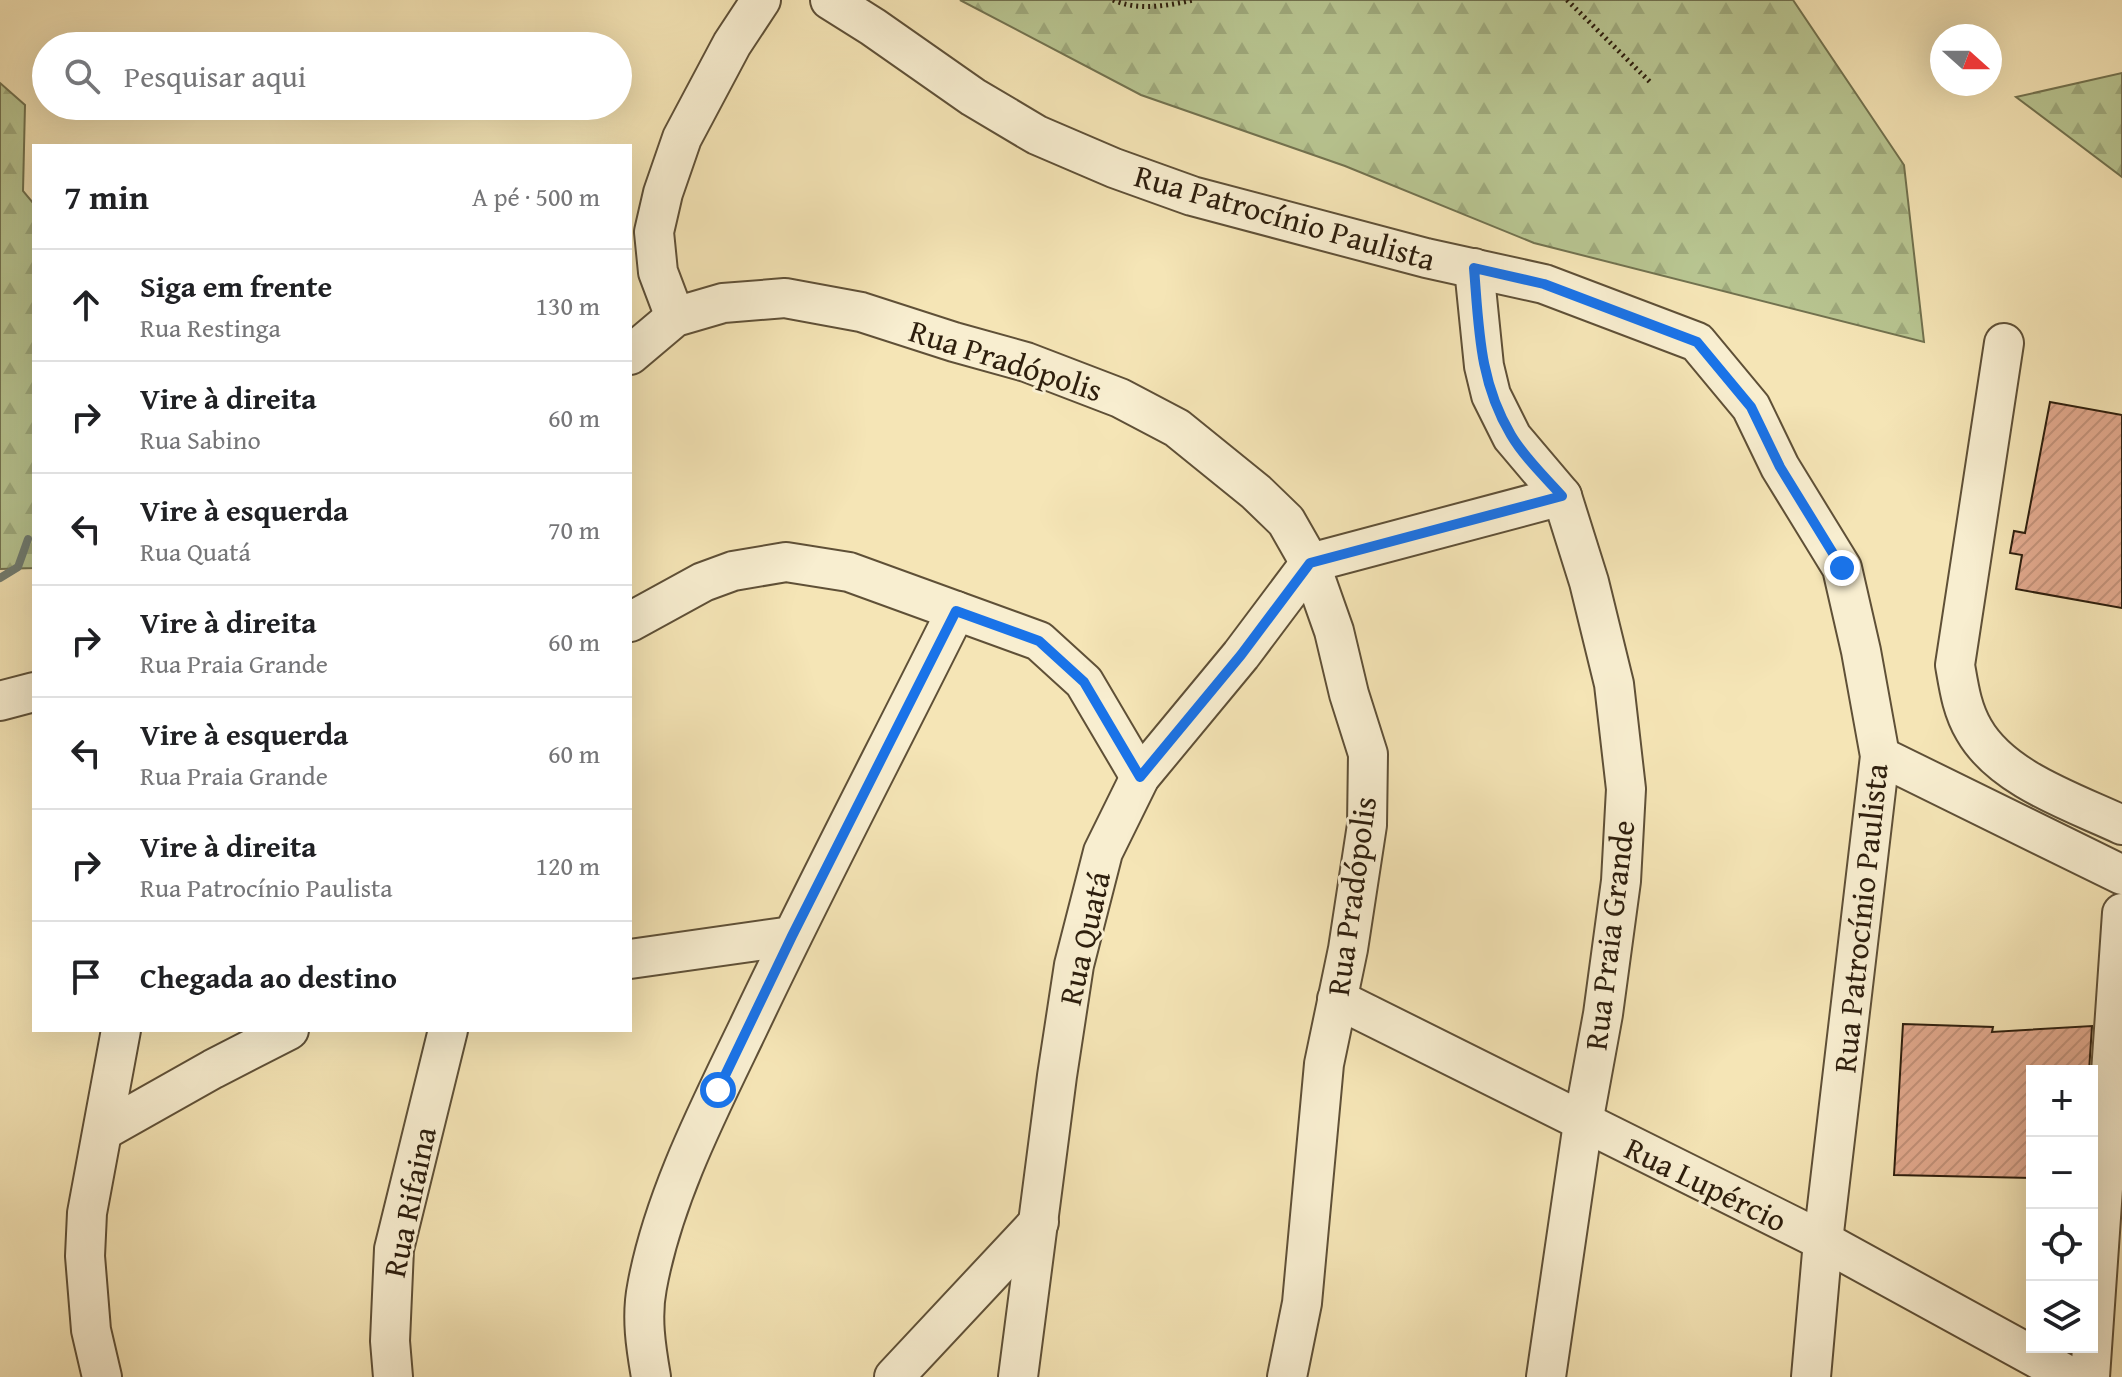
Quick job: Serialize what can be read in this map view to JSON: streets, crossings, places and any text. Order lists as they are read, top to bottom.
{
  "streets": {
    "street": [
      "Rua Patrocínio Paulista",
      "Rua Pradópolis",
      "Rua Praia Grande",
      "Rua Quatá",
      "Rua Lupércio",
      "Rua Rifaina"
    ]
  },
  "crossings": [
    ["Rua Patrocínio Paulista", "Rua Praia Grande"],
    ["Rua Patrocínio Paulista", "Rua Lupércio"],
    ["Rua Pradópolis", "Rua Quatá"],
    ["Rua Pradópolis", "Rua Lupércio"],
    ["Rua Praia Grande", "Rua Lupércio"]
  ],
  "north": "right",
  "page": {
    "search": "Pesquisar aqui",
    "heading": ["7 min", "A pé · 500 m"],
    "list": [
      ["Siga em frente", "Rua Restinga", "130 m"],
      ["Vire à direita", "Rua Sabino", "60 m"],
      ["Vire à esquerda", "Rua Quatá", "70 m"],
      ["Vire à direita", "Rua Praia Grande", "60 m"],
      ["Vire à esquerda", "Rua Praia Grande", "60 m"],
      ["Vire à direita", "Rua Patrocínio Paulista", "120 m"],
      "Chegada ao destino"
    ],
    "map_buttons": ["+", "−"]
  }
}
